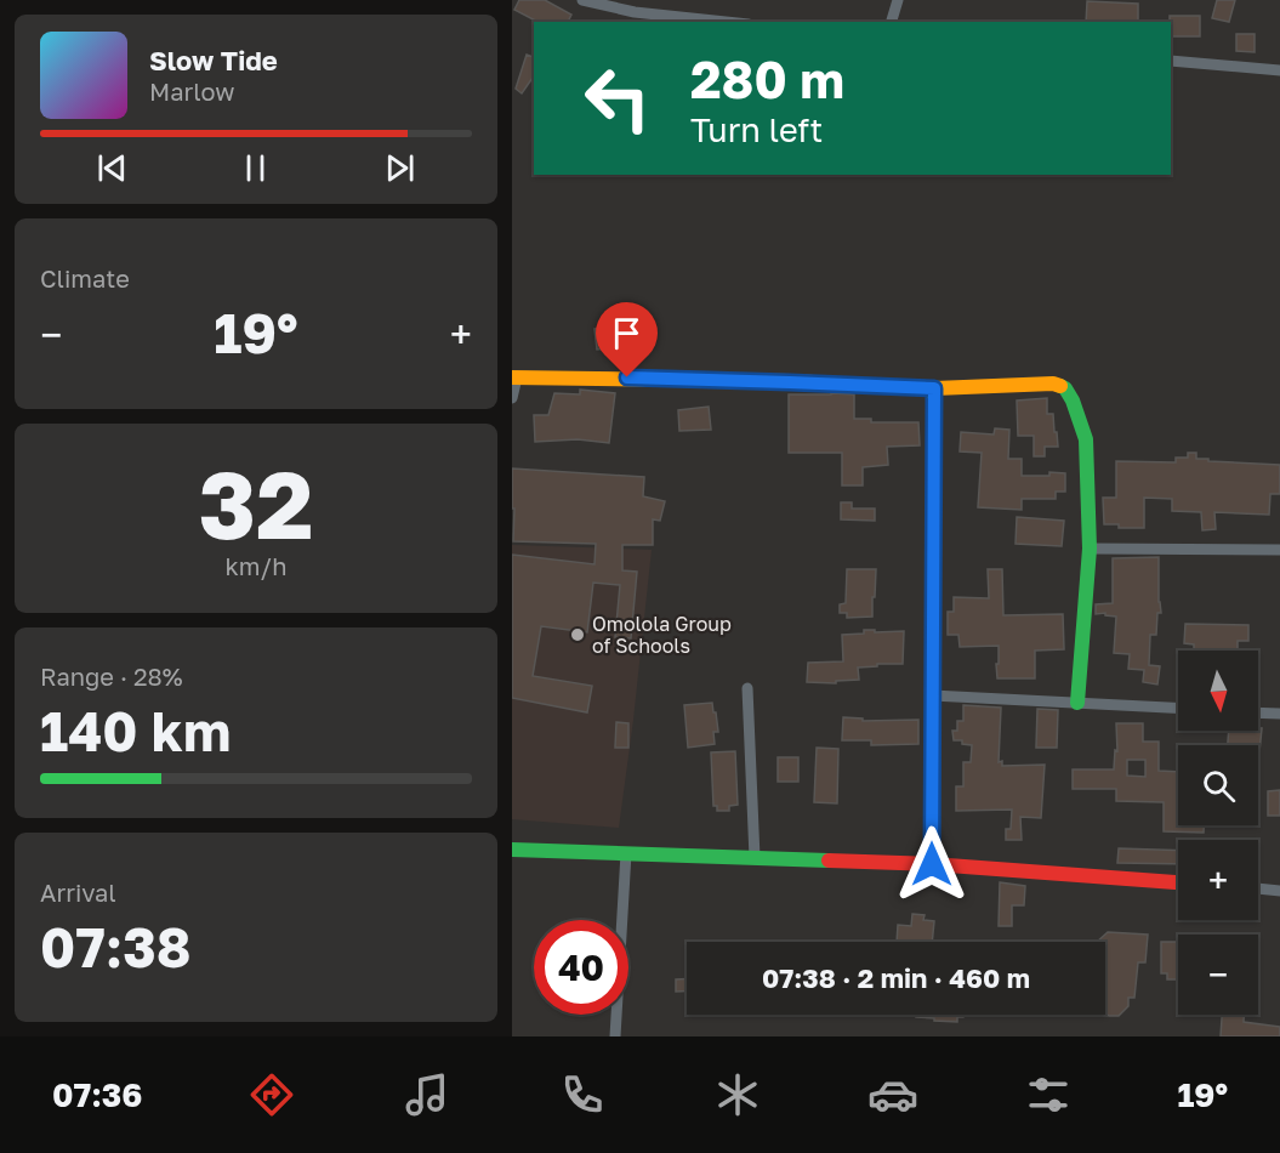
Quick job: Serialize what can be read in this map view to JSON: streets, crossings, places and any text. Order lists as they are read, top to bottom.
{
  "places": ["Omolola Group of Schools"],
  "north": "bottom",
  "page": {
    "turn": ["280 m", "Turn left"],
    "song": ["Slow Tide", "Marlow"],
    "tile": [
      "Climate",
      ["32", "km/h"],
      ["Range · 28%", "140 km"],
      ["Arrival", "07:38"]
    ],
    "heat": ["−", "19°", "+"],
    "map_buttons": ["+", "−"],
    "limit": "40",
    "trip": "07:38 · 2 min · 460 m",
    "tabs": ["07:36", "19°"]
  }
}
